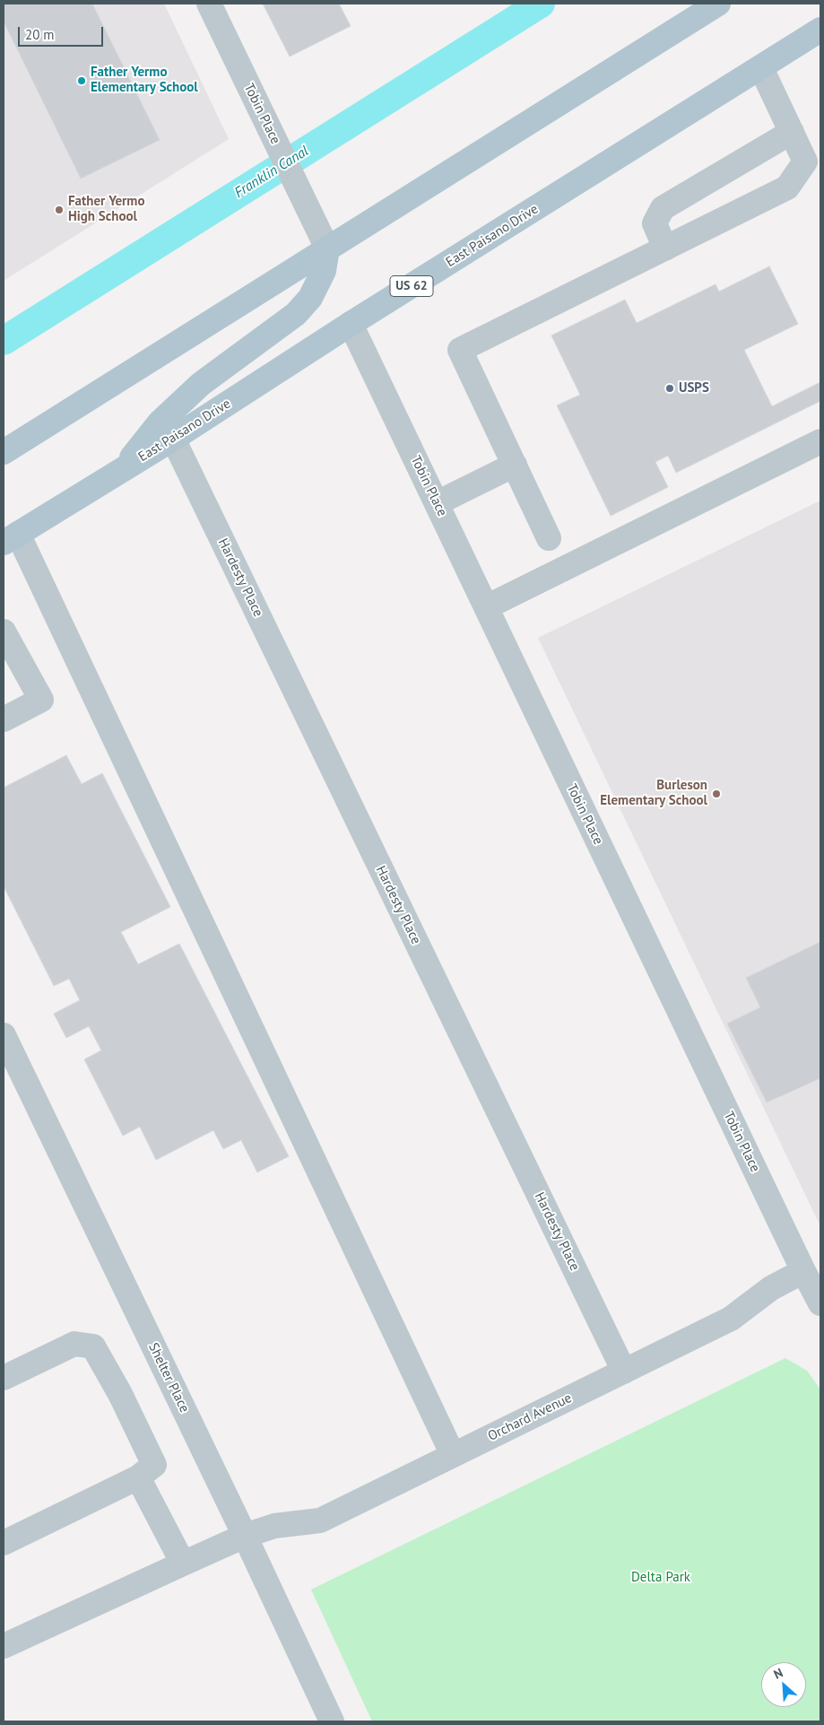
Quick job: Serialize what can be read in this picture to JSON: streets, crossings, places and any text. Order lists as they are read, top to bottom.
{
  "streets": {
    "main road": ["East Paisano Drive", "US 62"],
    "street": [
      "Tobin Place",
      "Hardesty Place",
      "Shelter Place",
      "Orchard Avenue"
    ]
  },
  "crossings": [
    ["Tobin Place", "East Paisano Drive"],
    ["Tobin Place", "Orchard Avenue"],
    ["East Paisano Drive", "Hardesty Place"],
    ["Hardesty Place", "Orchard Avenue"],
    ["Shelter Place", "Orchard Avenue"]
  ],
  "water": ["Franklin Canal"],
  "parks": ["Delta Park"],
  "places": [
    "Father Yermo Elementary School",
    "Father Yermo High School",
    "USPS",
    "Burleson Elementary School"
  ],
  "scale_bar": "20 m",
  "north": "top left"
}
